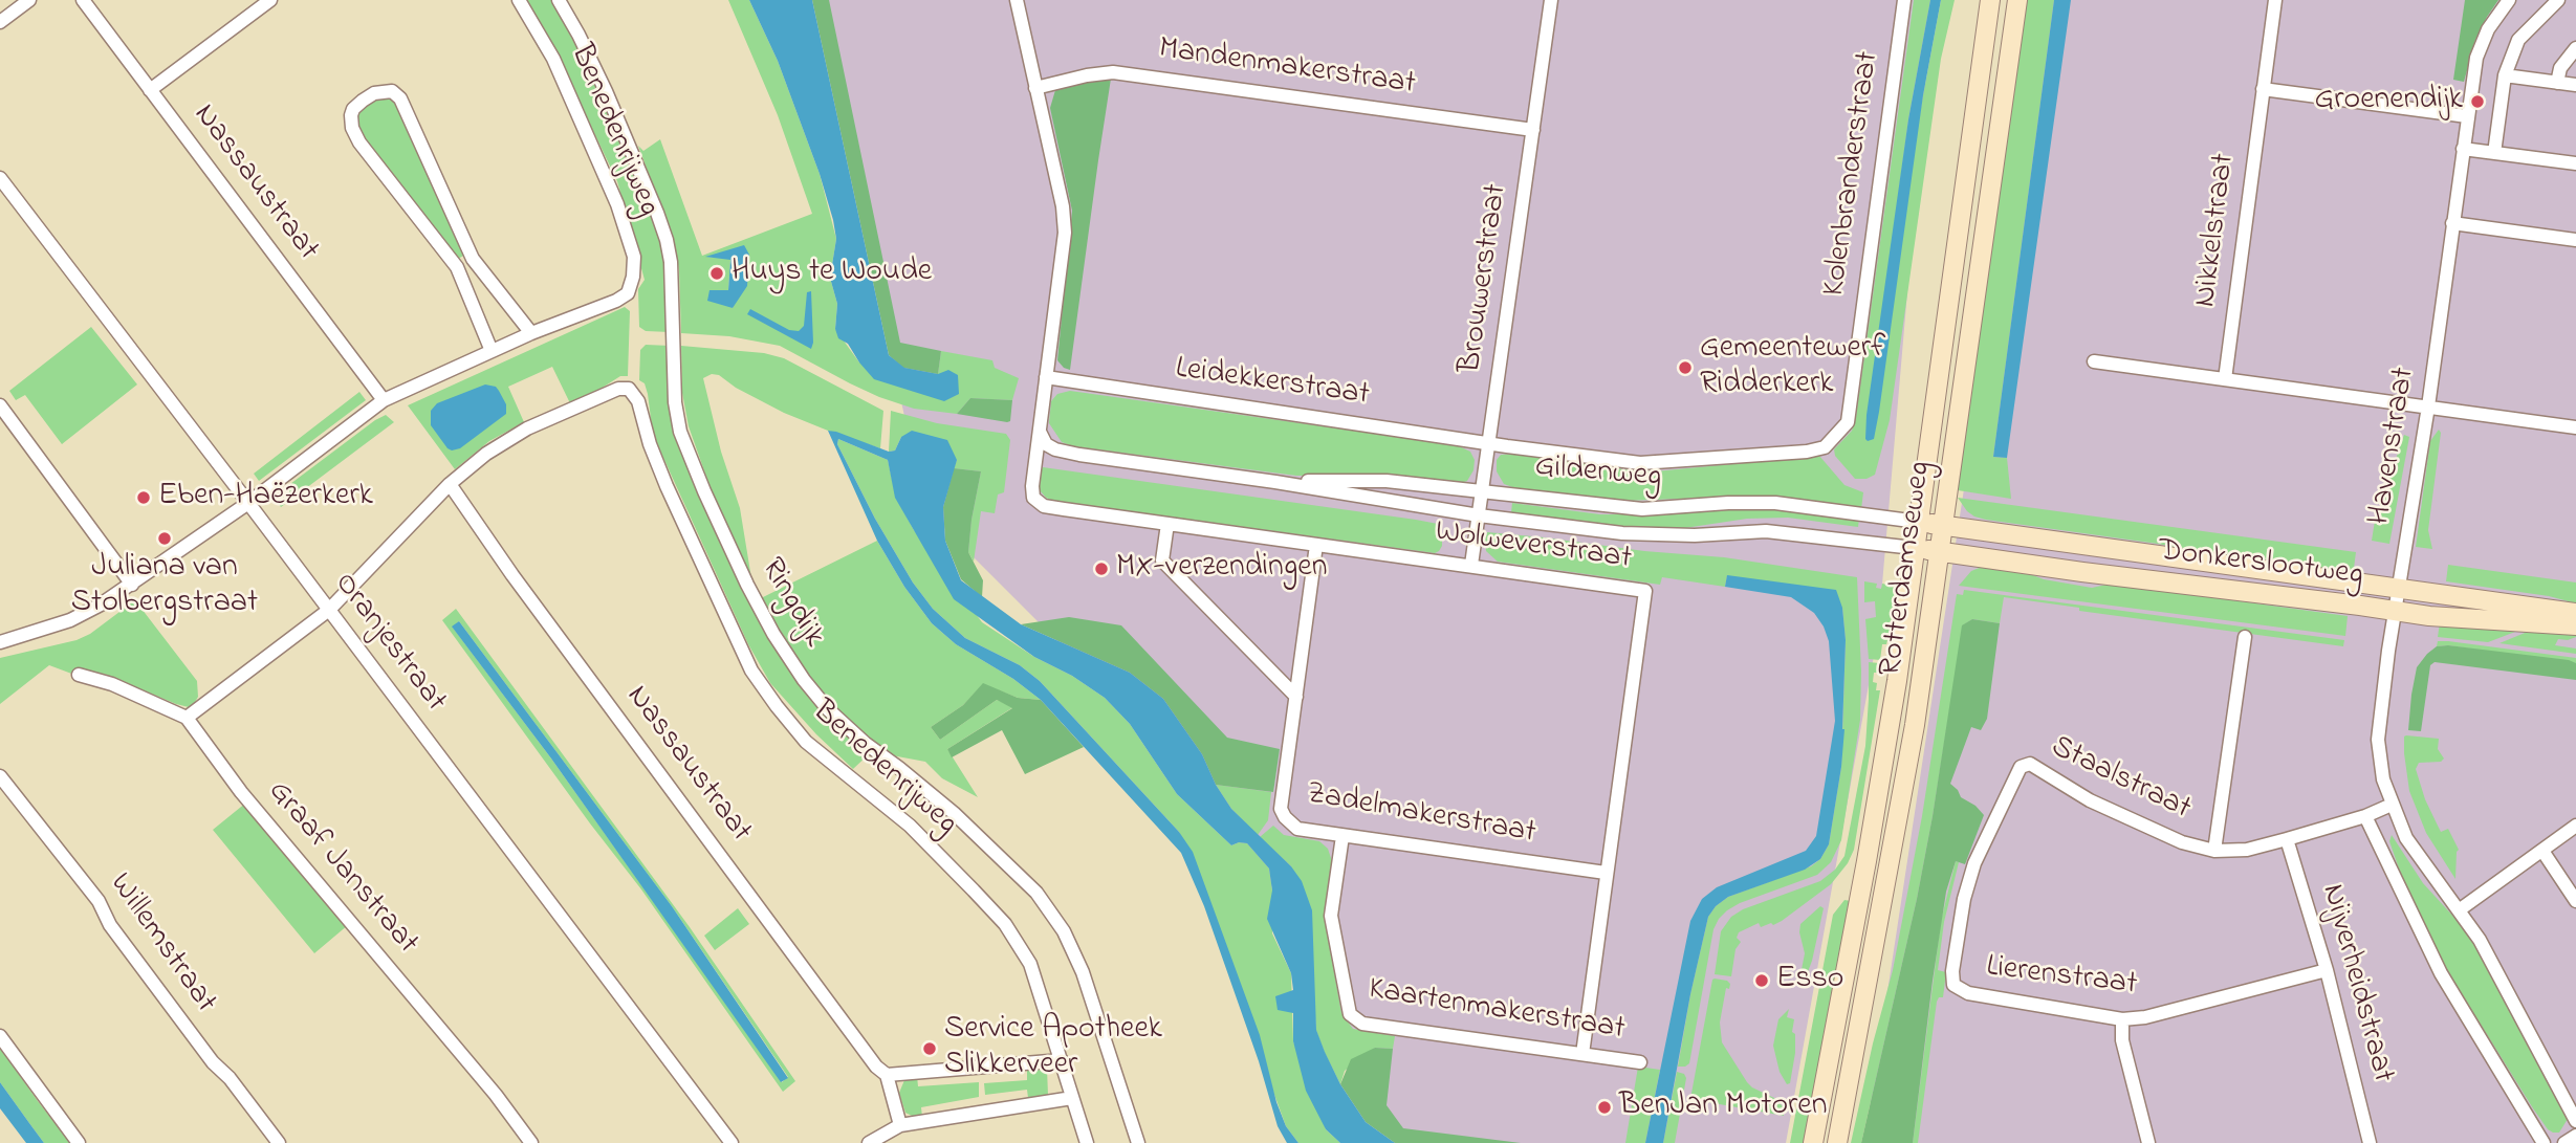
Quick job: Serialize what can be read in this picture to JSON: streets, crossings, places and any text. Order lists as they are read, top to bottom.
{
  "streets": {
    "main road": ["Donkerslootweg", "Rotterdamseweg"],
    "street": [
      "Mandenmakerstraat",
      "Benedenrijweg",
      "Kolenbranderstraat",
      "Nassaustraat",
      "Nikkelstraat",
      "Brouwerstraat",
      "Leidekkerstraat",
      "Havenstraat",
      "Gildenweg",
      "Wolweverstraat",
      "Ringdijk",
      "Oranjestraat",
      "Staalstraat",
      "Zadelmakerstraat",
      "Graaf Janstraat",
      "Willemstraat",
      "Lierenstraat",
      "Nijverheidstraat",
      "Kaartenmakerstraat"
    ]
  },
  "crossings": [
    ["Mandenmakerstraat", "Brouwerstraat"],
    ["Benedenrijweg", "Nassaustraat"],
    ["Kolenbranderstraat", "Brouwerstraat"],
    ["Kolenbranderstraat", "Leidekkerstraat"],
    ["Brouwerstraat", "Leidekkerstraat"],
    ["Brouwerstraat", "Gildenweg"],
    ["Brouwerstraat", "Wolweverstraat"],
    ["Havenstraat", "Donkerslootweg"],
    ["Havenstraat", "Staalstraat"],
    ["Gildenweg", "Wolweverstraat"],
    ["Gildenweg", "Donkerslootweg"],
    ["Gildenweg", "Rotterdamseweg"],
    ["Wolweverstraat", "Zadelmakerstraat"],
    ["Wolweverstraat", "Kaartenmakerstraat"],
    ["Donkerslootweg", "Rotterdamseweg"],
    ["Staalstraat", "Lierenstraat"],
    ["Staalstraat", "Nijverheidstraat"],
    ["Zadelmakerstraat", "Kaartenmakerstraat"],
    ["Lierenstraat", "Nijverheidstraat"]
  ],
  "places": [
    "Groenendijk",
    "Huys te Woude",
    "Gemeentewerf Ridderkerk",
    "Eben-Haëzerkerk",
    "Juliana van Stolbergstraat",
    "MX-verzendingen",
    "Esso",
    "Service Apotheek Slikkerveer",
    "BenJan Motoren"
  ]
}
